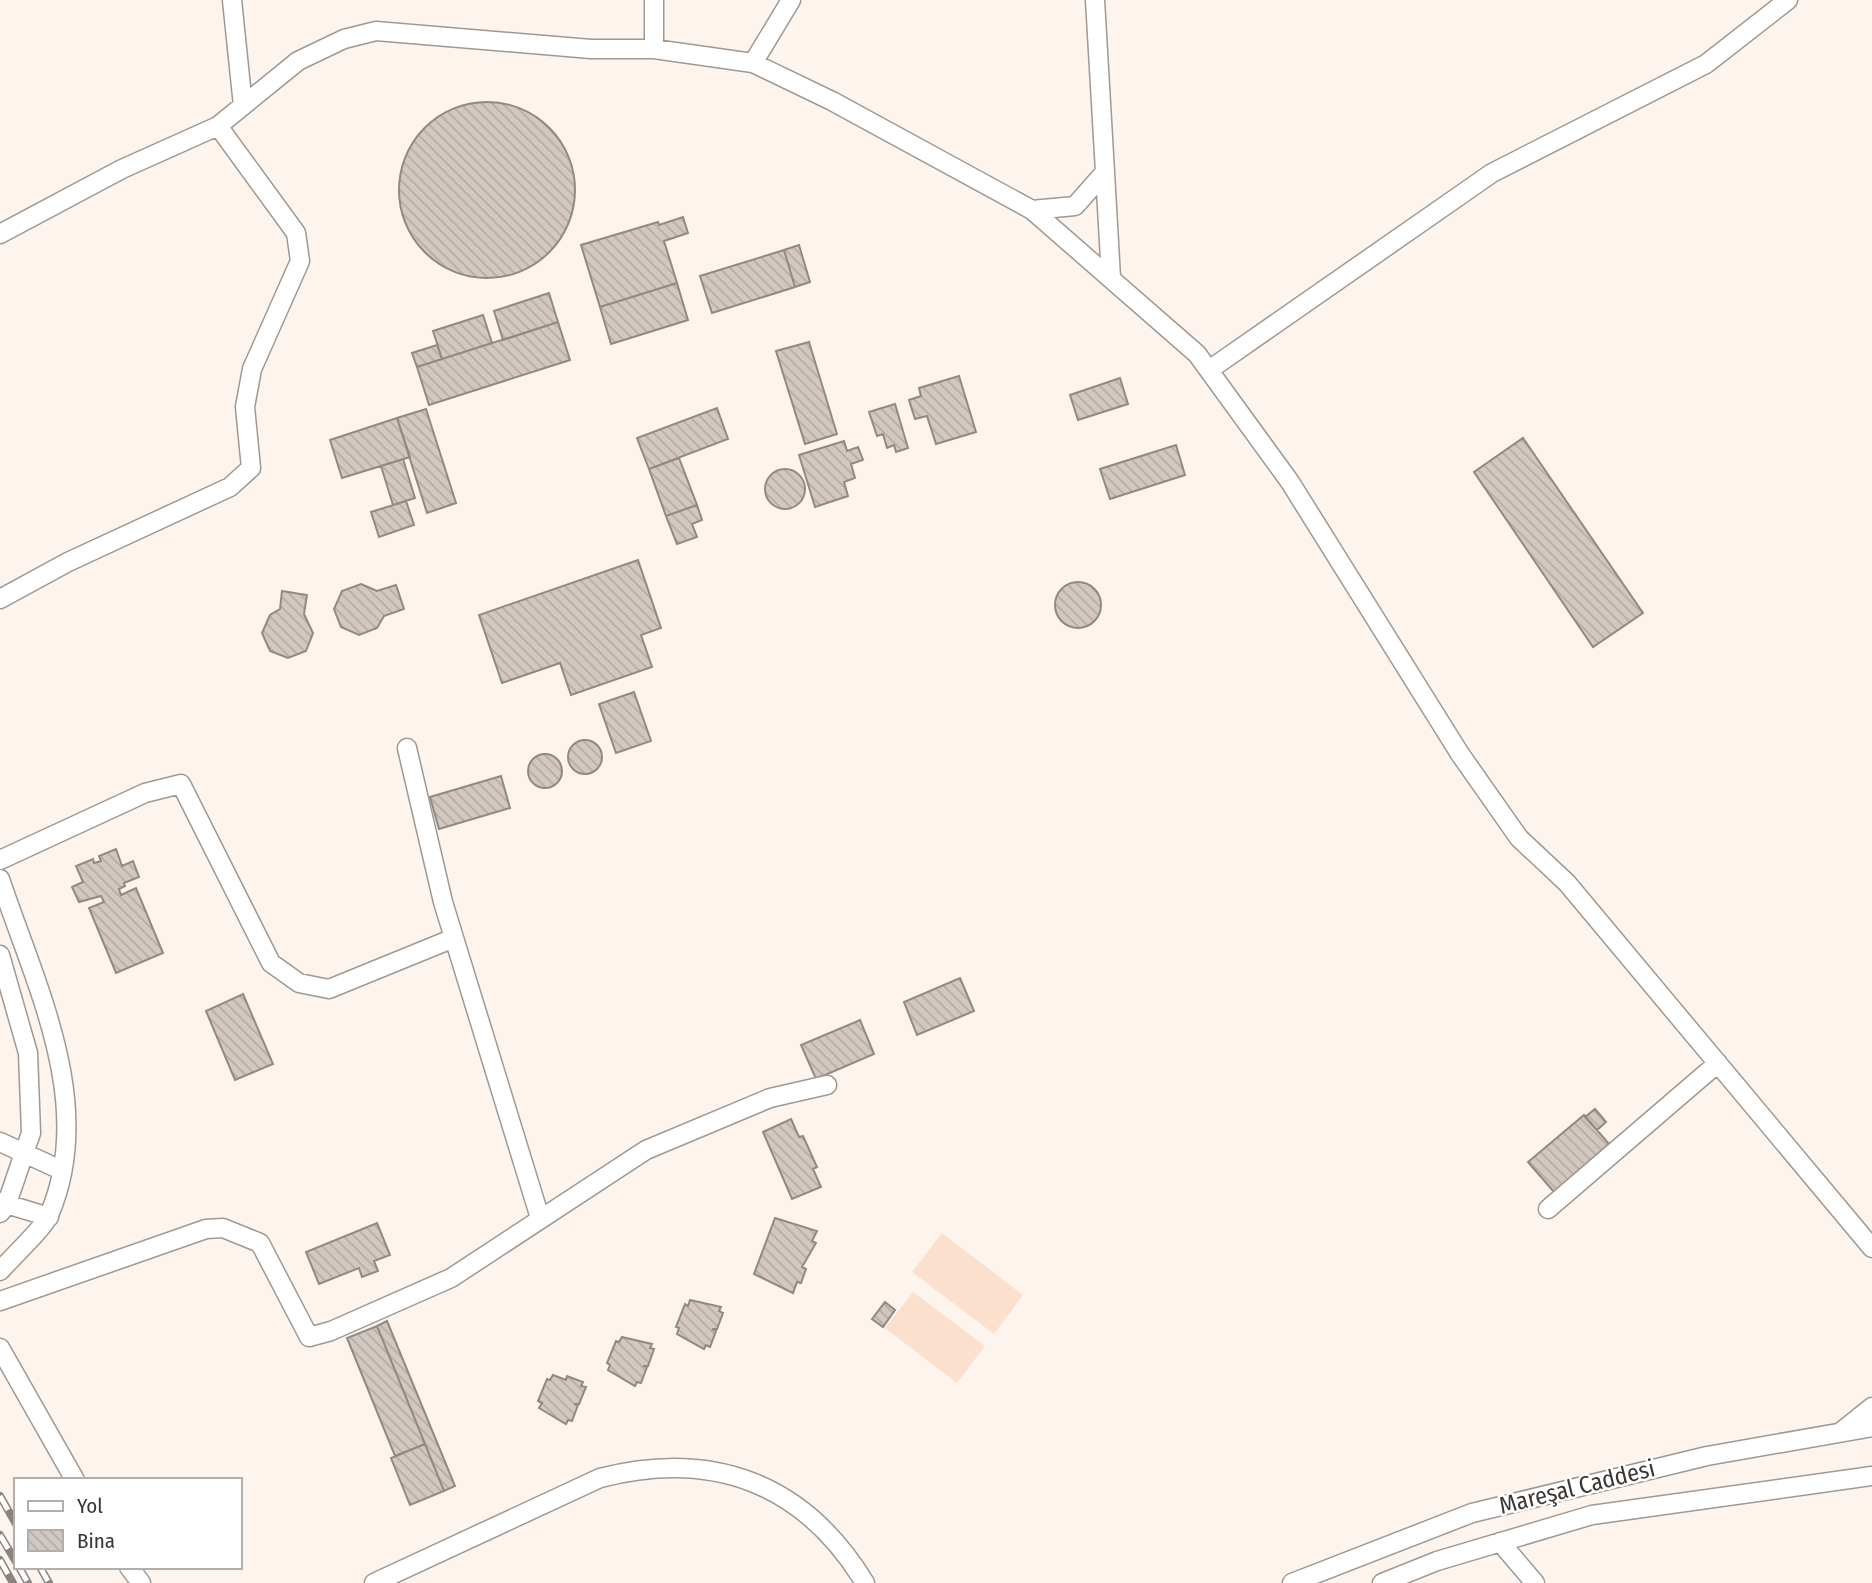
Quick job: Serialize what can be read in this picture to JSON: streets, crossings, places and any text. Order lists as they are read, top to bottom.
{
  "streets": {
    "street": ["Mareşal Caddesi"]
  },
  "legend": ["Yol", "Bina"]
}
